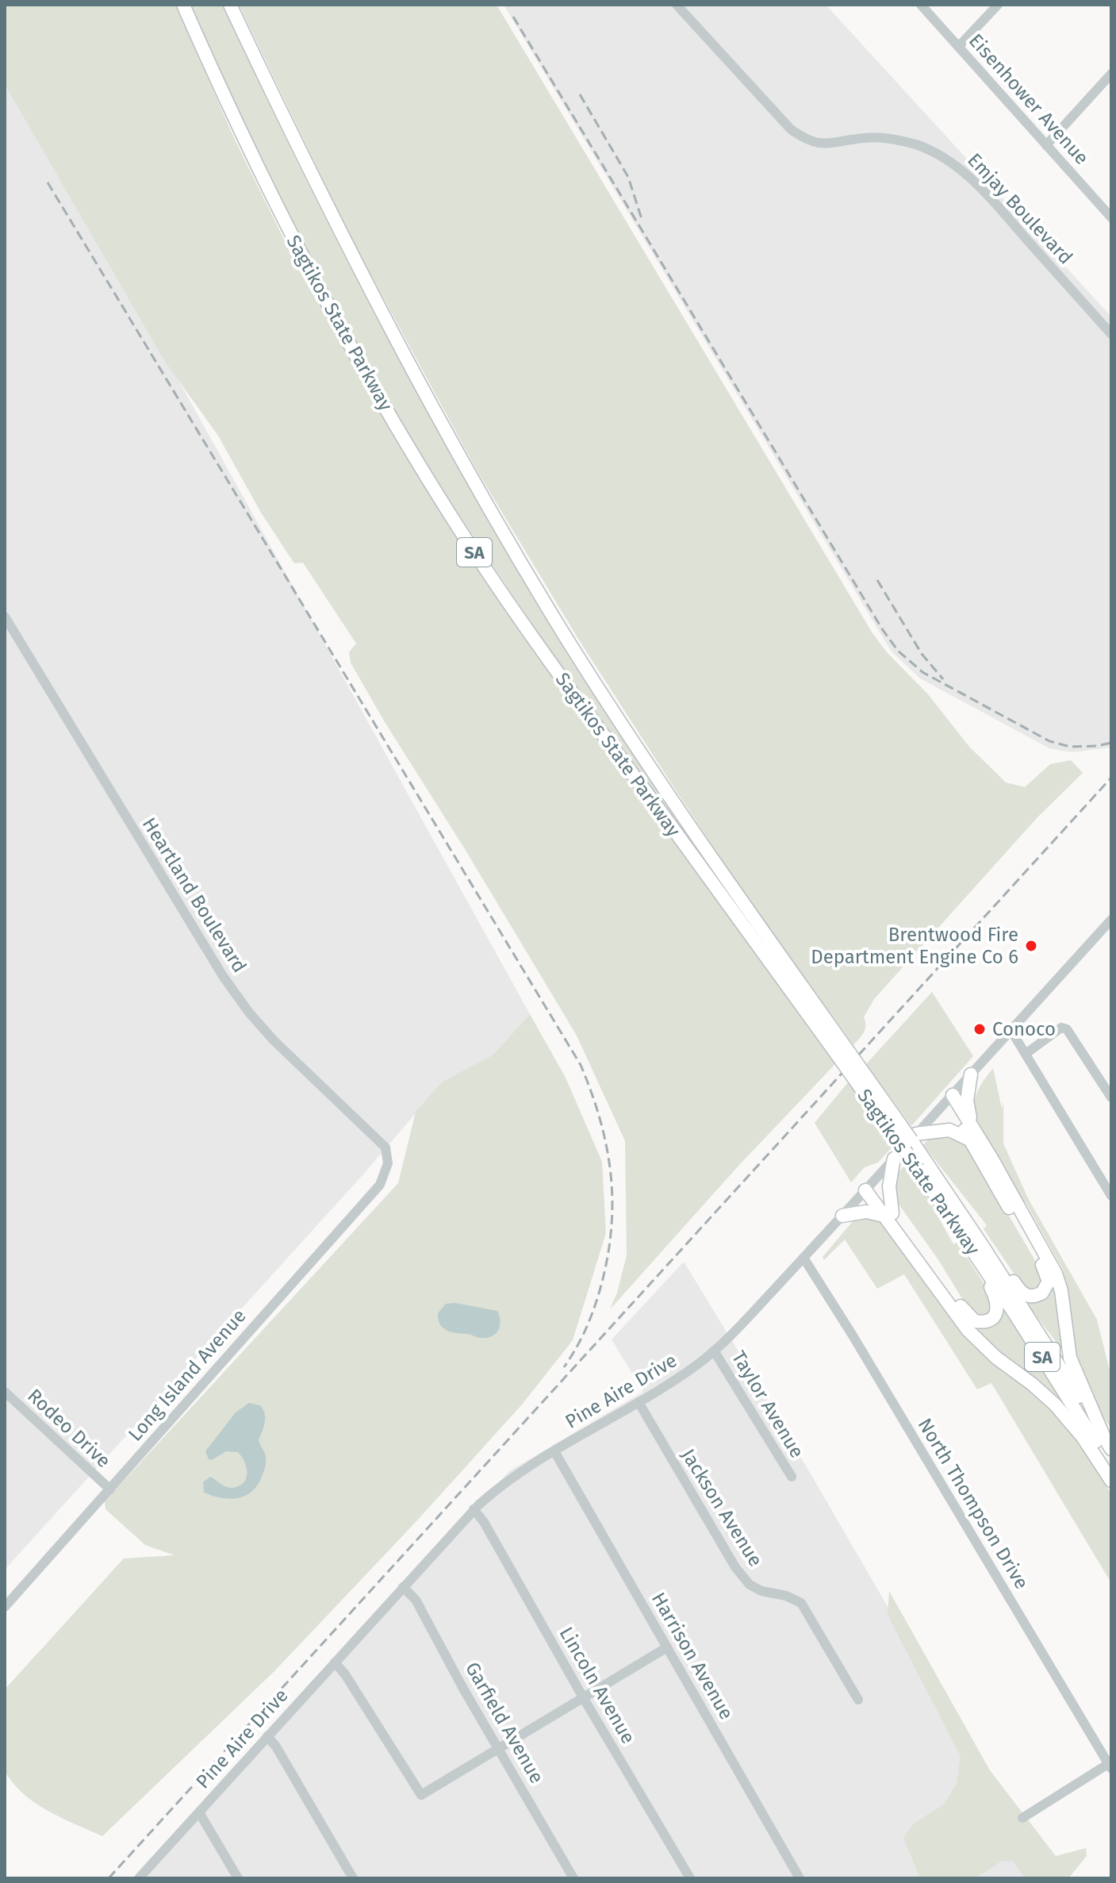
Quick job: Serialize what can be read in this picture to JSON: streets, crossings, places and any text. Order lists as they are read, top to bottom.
{
  "streets": {
    "highway": ["Sagtikos State Parkway", "SA"],
    "street": [
      "Eisenhower Avenue",
      "Emjay Boulevard",
      "Heartland Boulevard",
      "Long Island Avenue",
      "Pine Aire Drive",
      "Taylor Avenue",
      "Rodeo Drive",
      "North Thompson Drive",
      "Jackson Avenue",
      "Harrison Avenue",
      "Lincoln Avenue",
      "Garfield Avenue"
    ]
  },
  "crossings": [
    ["Heartland Boulevard", "Long Island Avenue"],
    ["Long Island Avenue", "Rodeo Drive"],
    ["Pine Aire Drive", "Taylor Avenue"],
    ["Pine Aire Drive", "North Thompson Drive"],
    ["Pine Aire Drive", "Jackson Avenue"],
    ["Pine Aire Drive", "Harrison Avenue"],
    ["Pine Aire Drive", "Lincoln Avenue"],
    ["Pine Aire Drive", "Garfield Avenue"]
  ],
  "places": ["Brentwood Fire Department Engine Co 6", "Conoco"]
}
